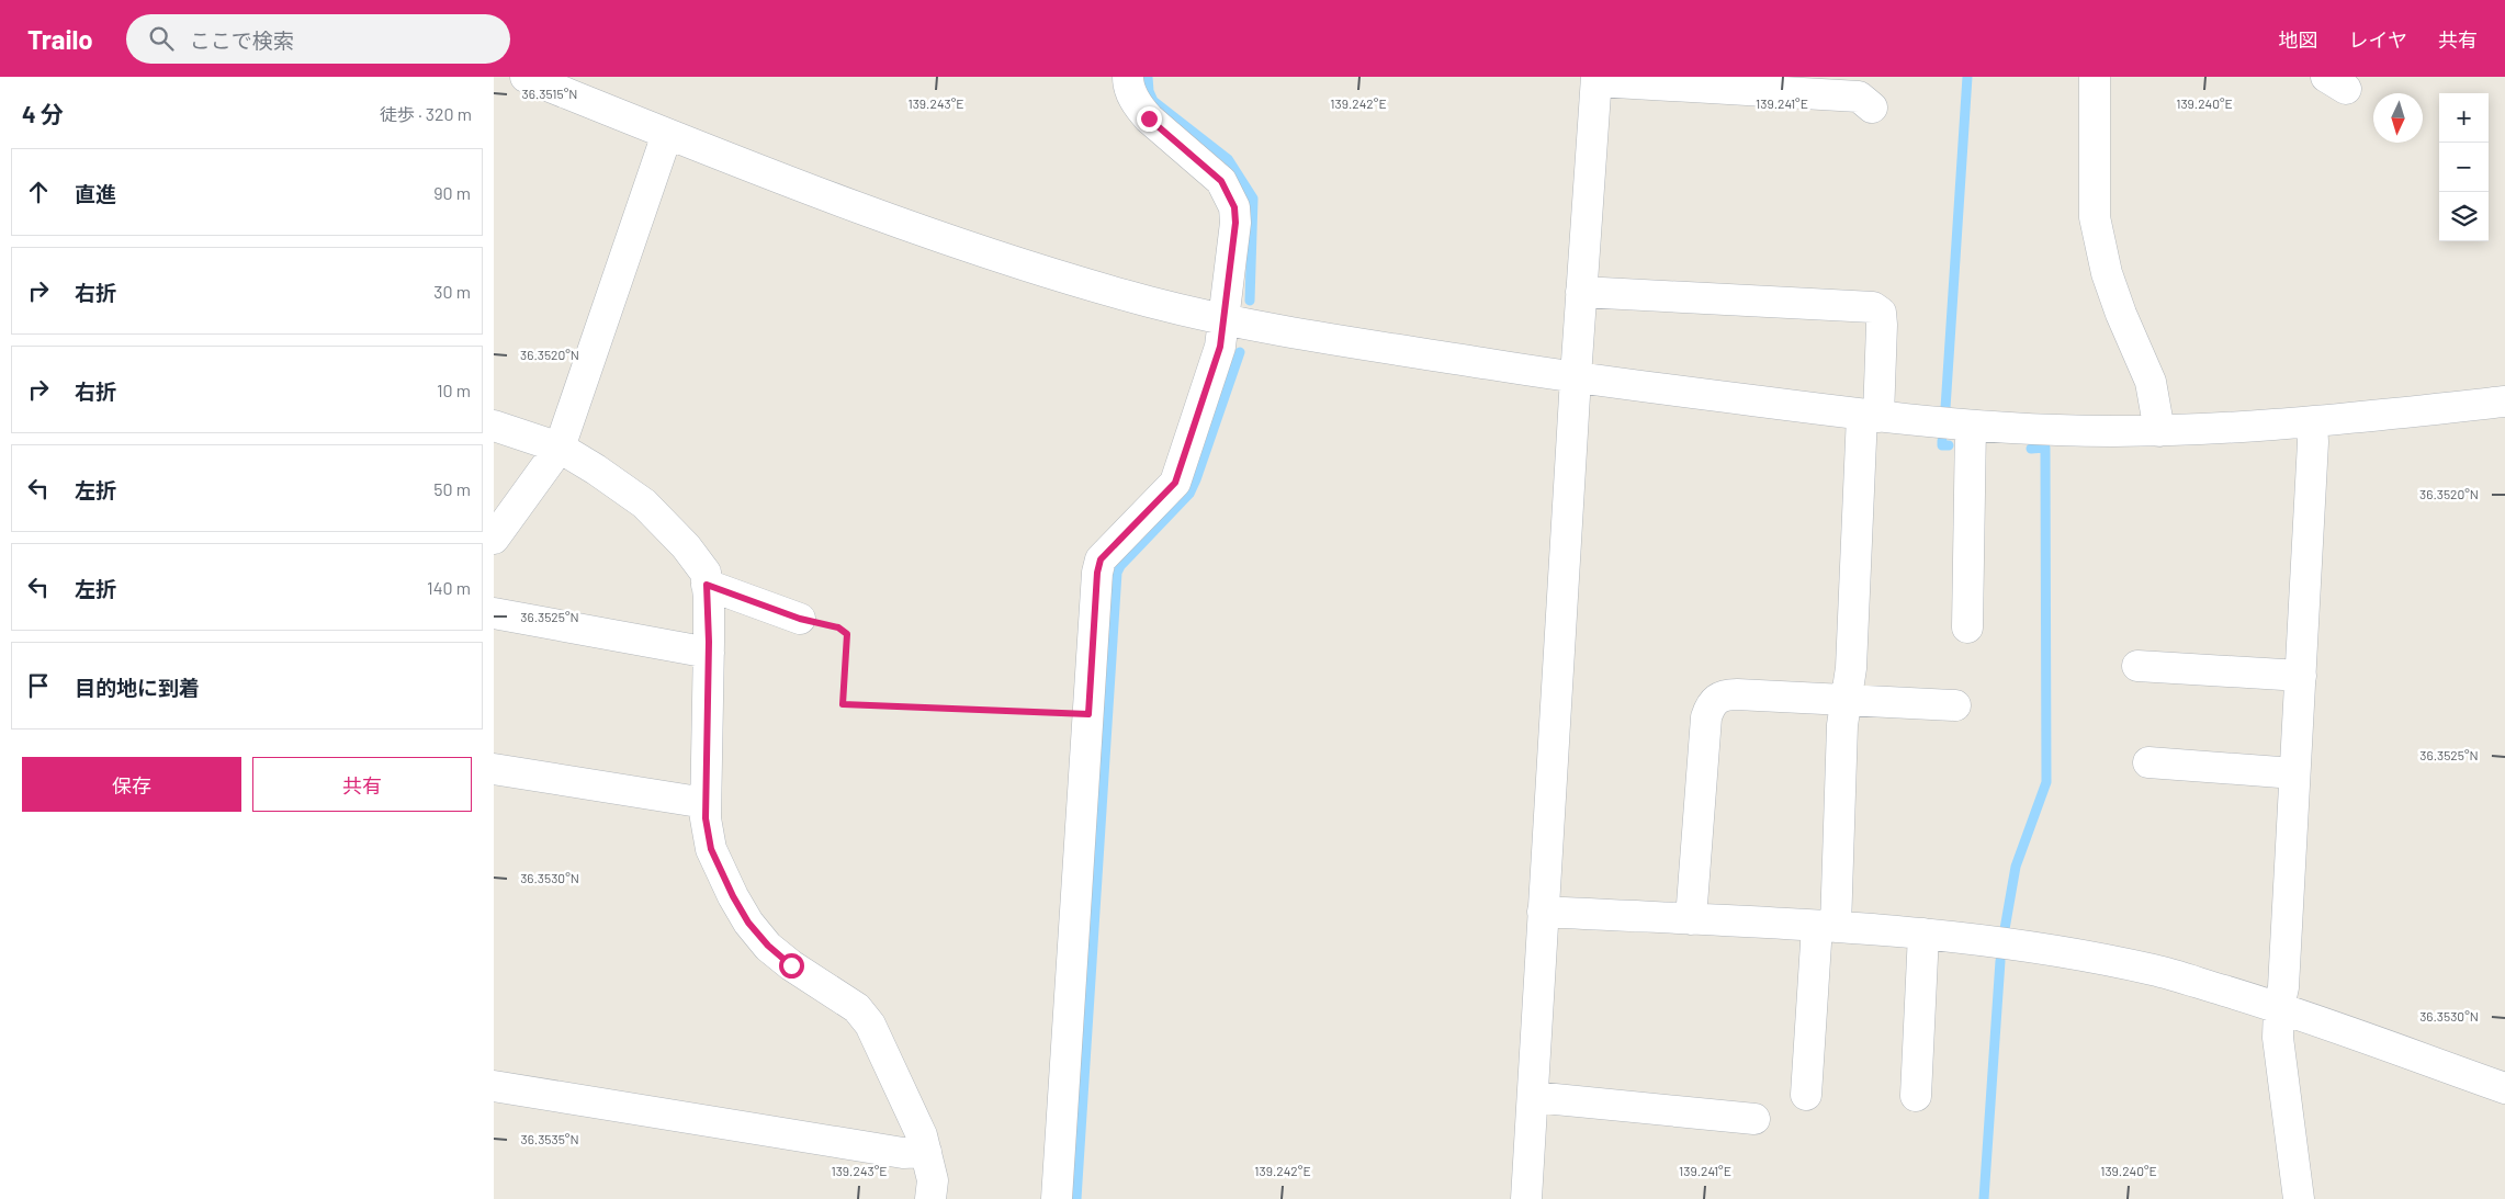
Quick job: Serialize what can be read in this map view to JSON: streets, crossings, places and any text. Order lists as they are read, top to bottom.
{
  "north": "bottom",
  "page": {
    "header": "Trailo",
    "search": "ここで検索",
    "nav": ["地図", "レイヤ", "共有"],
    "heading": ["4 分", "徒歩 · 320 m"],
    "map_buttons": ["+", "−"],
    "list": [
      ["直進", "90 m"],
      ["右折", "30 m"],
      ["右折", "10 m"],
      ["左折", "50 m"],
      ["左折", "140 m"],
      "目的地に到着"
    ],
    "buttons": ["保存", "共有"]
  },
  "coordinates": [
    "36.3515°N",
    "139.243°E",
    "139.242°E",
    "139.241°E",
    "139.240°E",
    "36.3520°N",
    "36.3525°N",
    "36.3530°N",
    "36.3535°N"
  ]
}
